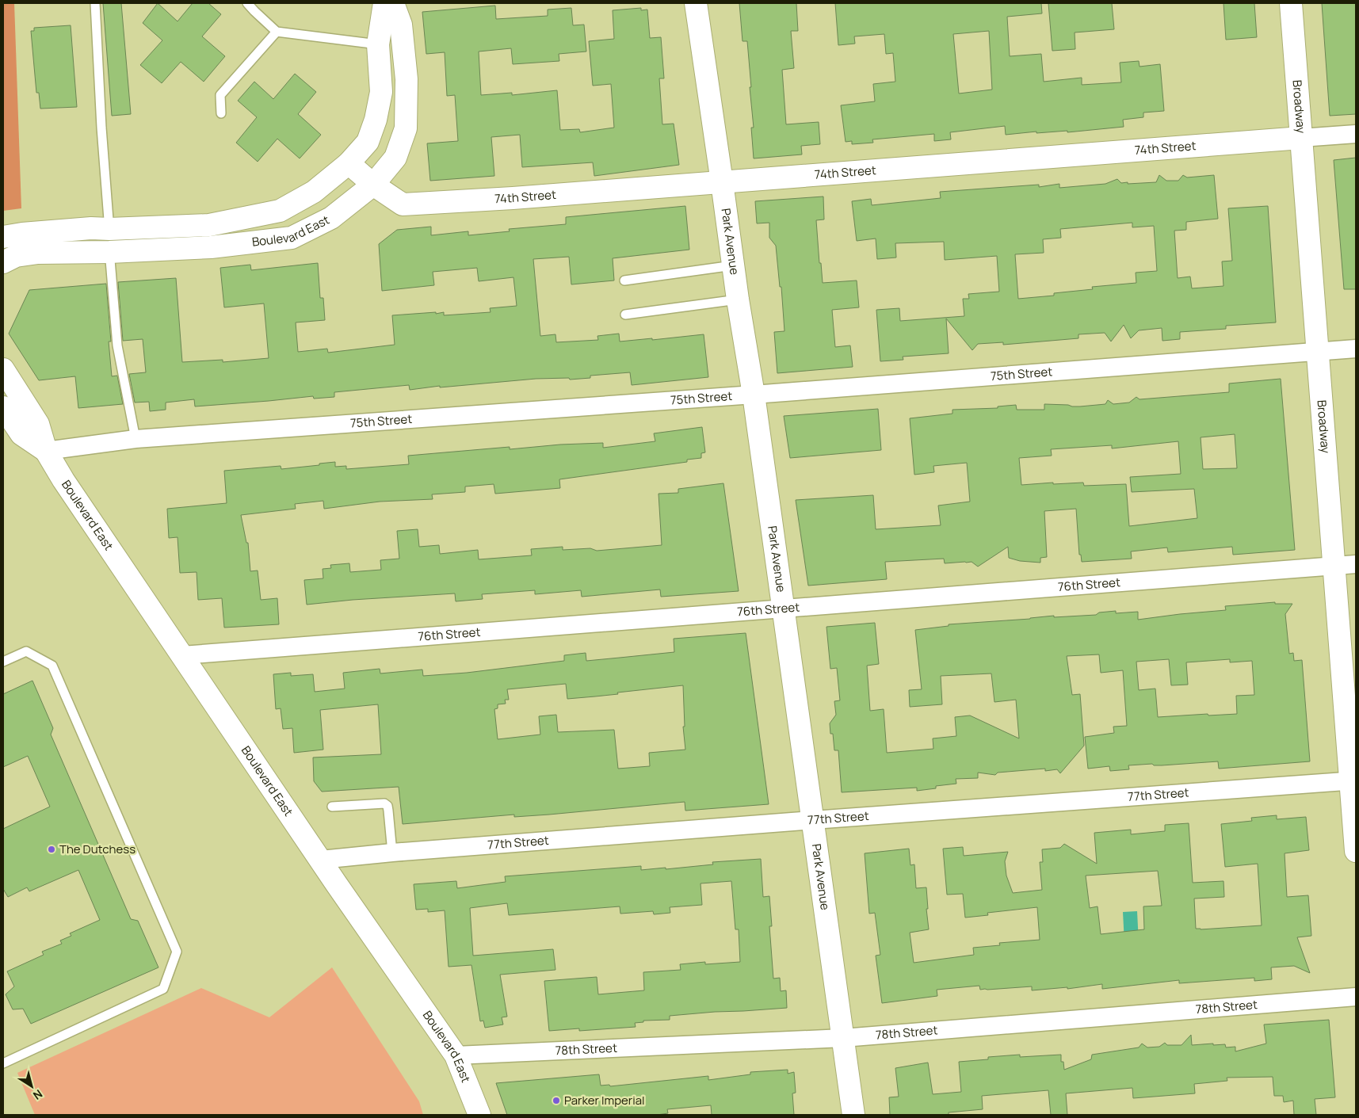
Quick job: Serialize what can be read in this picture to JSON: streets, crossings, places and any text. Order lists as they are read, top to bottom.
{
  "streets": {
    "street": [
      "Broadway",
      "74th Street",
      "Boulevard East",
      "Park Avenue",
      "75th Street",
      "76th Street",
      "77th Street",
      "78th Street"
    ]
  },
  "crossings": [
    ["Broadway", "74th Street"],
    ["Broadway", "75th Street"],
    ["Broadway", "76th Street"],
    ["Broadway", "77th Street"],
    ["74th Street", "Boulevard East"],
    ["74th Street", "Park Avenue"],
    ["Boulevard East", "75th Street"],
    ["Boulevard East", "76th Street"],
    ["Boulevard East", "77th Street"],
    ["Boulevard East", "78th Street"],
    ["Park Avenue", "75th Street"],
    ["Park Avenue", "76th Street"],
    ["Park Avenue", "77th Street"],
    ["Park Avenue", "78th Street"]
  ],
  "places": ["The Dutchess", "Parker Imperial"],
  "north": "bottom right"
}
